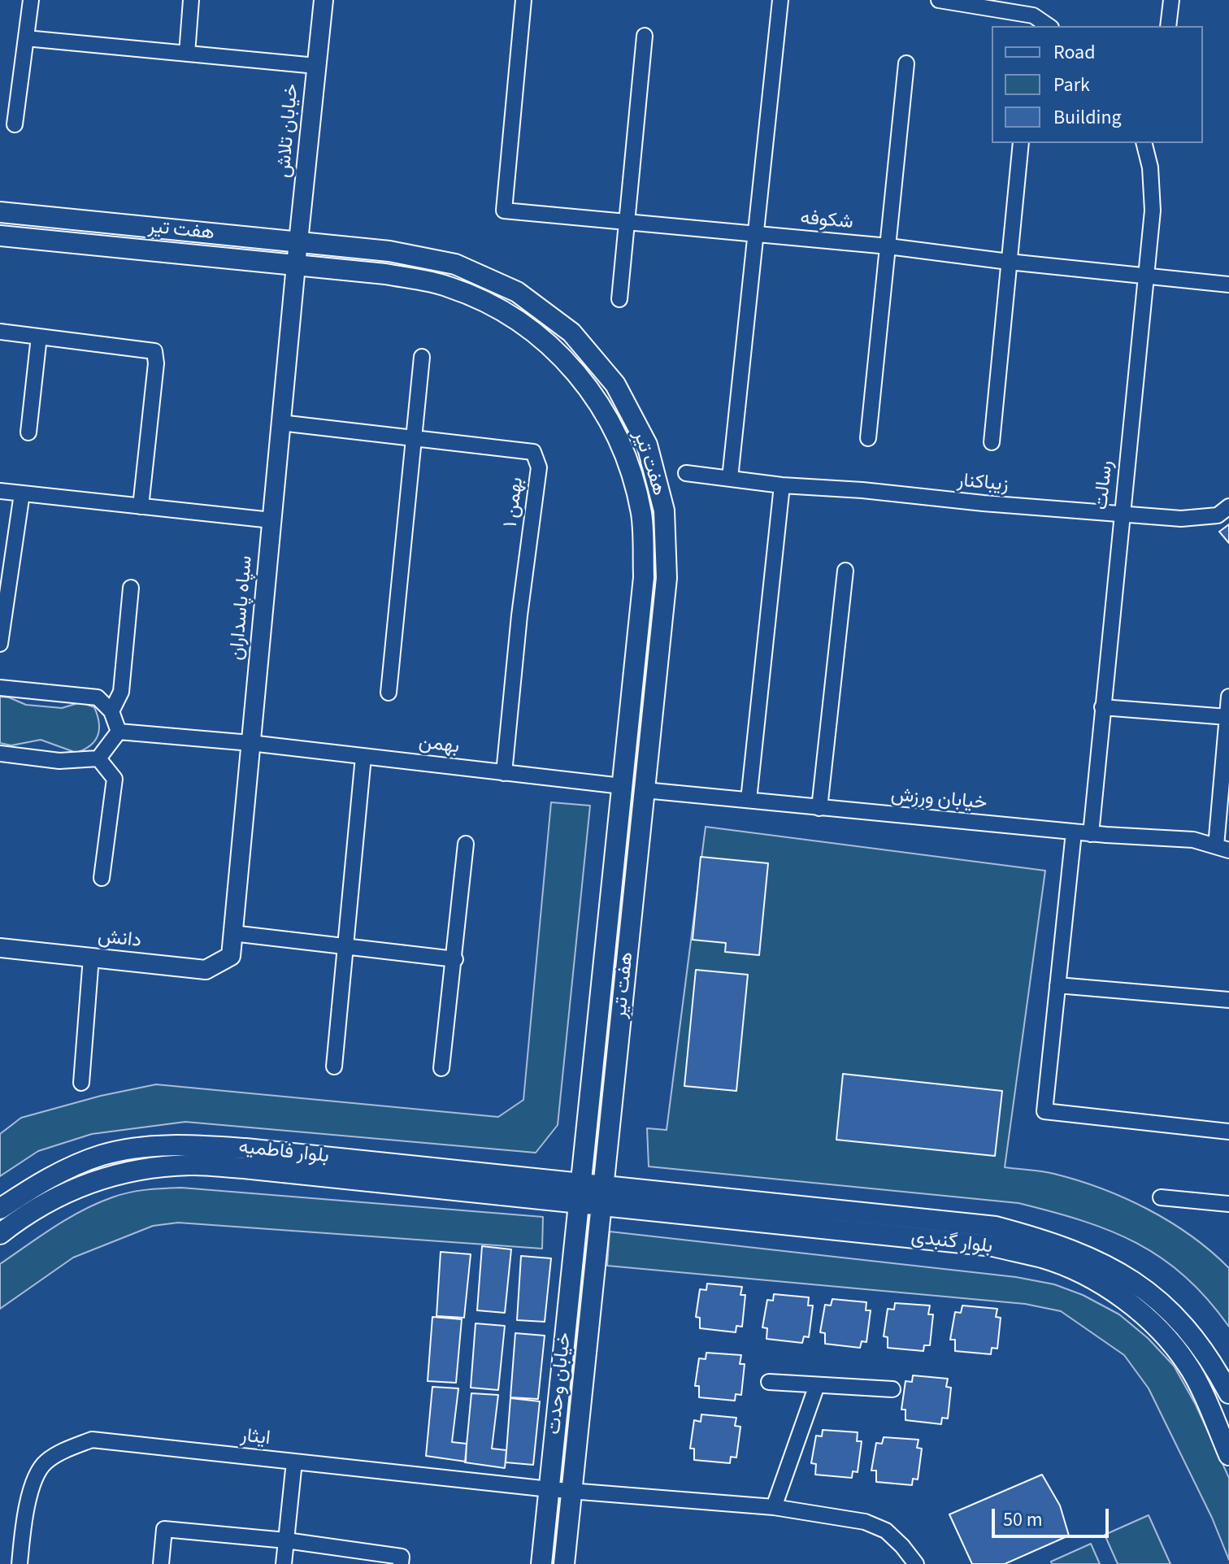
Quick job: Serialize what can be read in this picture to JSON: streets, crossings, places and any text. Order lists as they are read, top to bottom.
{
  "streets": {
    "main road": [
      "هفت تیر",
      "بلوار فاطمیه",
      "بلوار گنبدی",
      "خیابان وحدت"
    ],
    "street": [
      "خیابان تلاش",
      "شکوفه",
      "زیباکنار",
      "رسالت",
      "بهمن ۱",
      "سپاه پاسداران",
      "بهمن",
      "خیابان ورزش",
      "دانش",
      "ایثار"
    ]
  },
  "crossings": [
    ["خیابان تلاش", "هفت تیر"],
    ["خیابان تلاش", "سپاه پاسداران"],
    ["شکوفه", "رسالت"],
    ["هفت تیر", "سپاه پاسداران"],
    ["هفت تیر", "بهمن"],
    ["هفت تیر", "خیابان ورزش"],
    ["هفت تیر", "بلوار فاطمیه"],
    ["هفت تیر", "بلوار گنبدی"],
    ["هفت تیر", "خیابان وحدت"],
    ["زیباکنار", "رسالت"],
    ["رسالت", "خیابان ورزش"],
    ["بهمن ۱", "سپاه پاسداران"],
    ["بهمن ۱", "بهمن"],
    ["سپاه پاسداران", "بهمن"],
    ["سپاه پاسداران", "دانش"],
    ["بلوار فاطمیه", "بلوار گنبدی"],
    ["بلوار فاطمیه", "خیابان وحدت"],
    ["بلوار گنبدی", "خیابان وحدت"],
    ["خیابان وحدت", "ایثار"]
  ],
  "legend": ["Road", "Park", "Building"],
  "scale_bar": "50 m"
}
